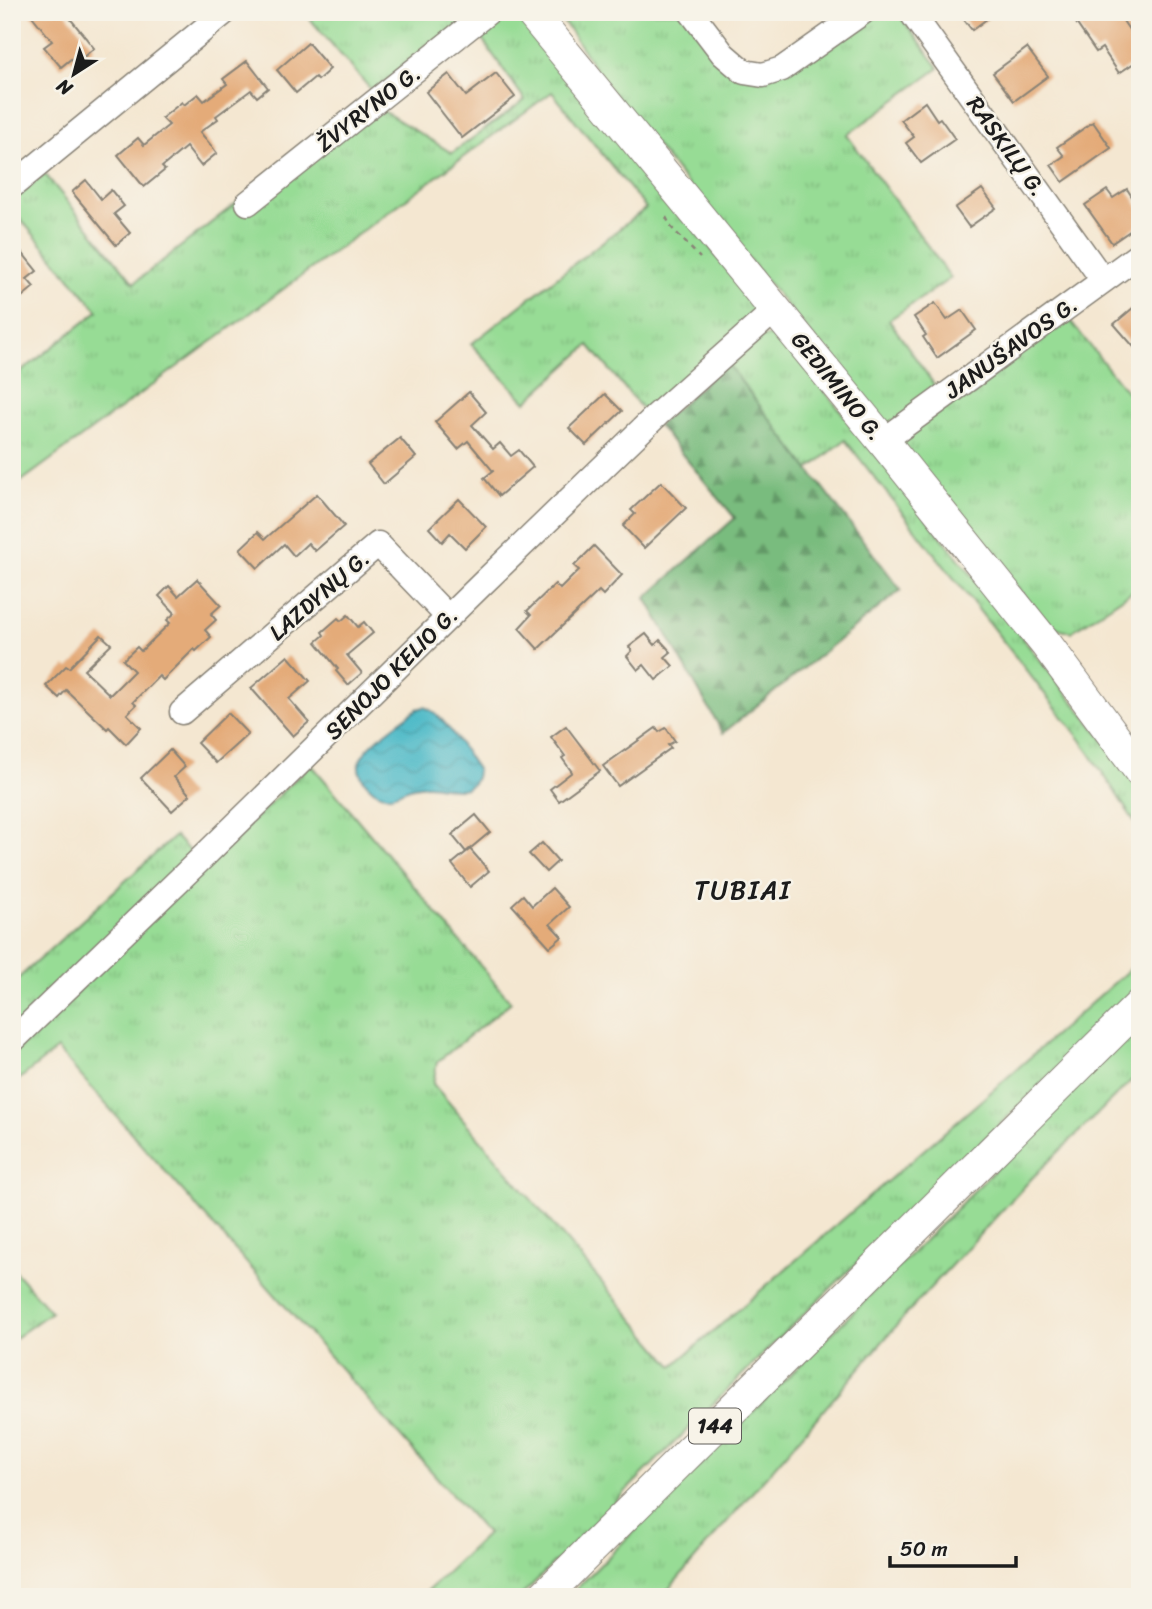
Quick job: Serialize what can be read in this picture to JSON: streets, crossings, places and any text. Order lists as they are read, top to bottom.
{
  "streets": {
    "main road": ["GEDIMINO G.", "144"],
    "street": [
      "ŽVYRYNO G.",
      "RASKILŲ G.",
      "JANUŠAVOS G.",
      "LAZDYNŲ G.",
      "SENOJO KELIO G."
    ]
  },
  "crossings": [
    ["RASKILŲ G.", "JANUŠAVOS G."],
    ["JANUŠAVOS G.", "GEDIMINO G."],
    ["GEDIMINO G.", "SENOJO KELIO G."],
    ["LAZDYNŲ G.", "SENOJO KELIO G."]
  ],
  "districts": ["TUBIAI"],
  "scale_bar": "50 m",
  "north": "bottom left"
}
